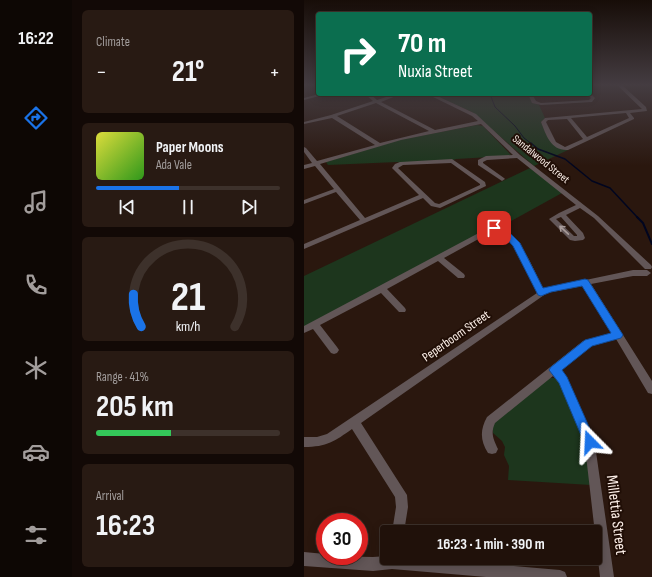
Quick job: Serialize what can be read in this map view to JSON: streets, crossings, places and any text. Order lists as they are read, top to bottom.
{
  "streets": {
    "street": ["Sandalwood Street", "Peperboom Street", "Millettia Street"]
  },
  "crossings": [
    ["Sandalwood Street", "Peperboom Street"]
  ],
  "page": {
    "tabs": "16:22",
    "tile": [
      "Climate",
      ["Range · 41%", "205 km"],
      ["Arrival", "16:23"]
    ],
    "turn": ["70 m", "Nuxia Street"],
    "heat": ["−", "21°", "+"],
    "song": ["Paper Moons", "Ada Vale"],
    "limit": "30",
    "trip": "16:23 · 1 min · 390 m",
    "gauge": ["21", "km/h"]
  }
}
